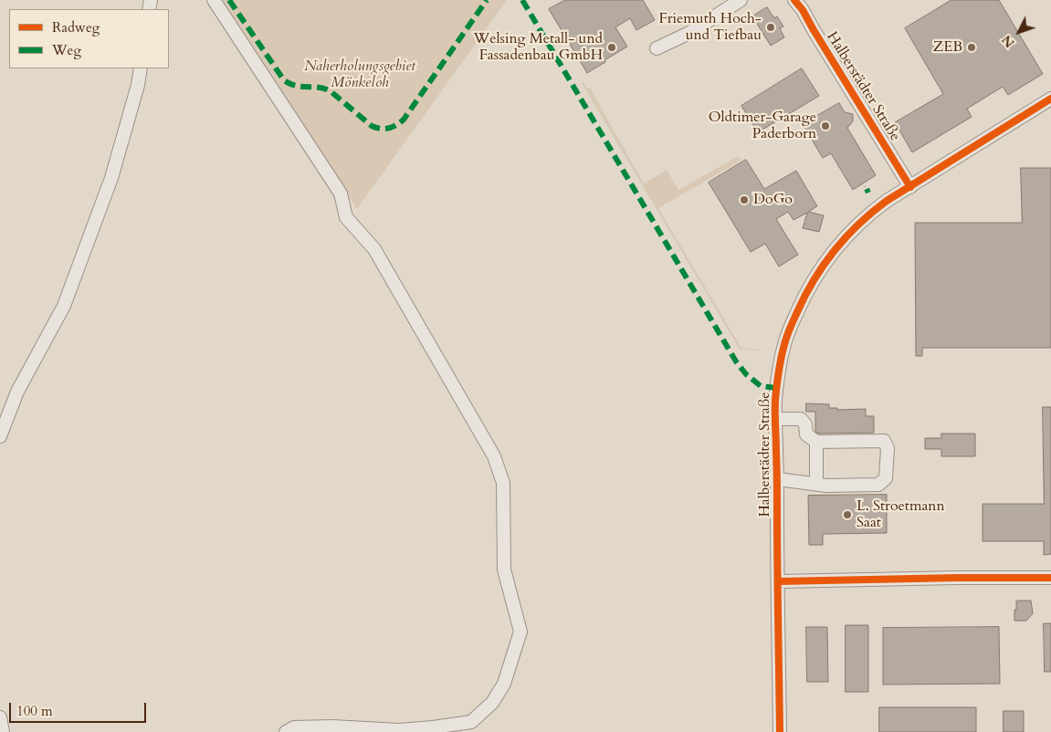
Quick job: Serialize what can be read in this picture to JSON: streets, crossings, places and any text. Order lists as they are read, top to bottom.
{
  "streets": {
    "street": ["Halberstädter Straße"]
  },
  "parks": ["Naherholungsgebiet Mönkeloh"],
  "places": [
    "Friemuth Hoch- und Tiefbau",
    "Welsing Metall- und Fassadenbau GmbH",
    "ZEB",
    "Oldtimer-Garage Paderborn",
    "DoGo",
    "L. Stroetmann Saat"
  ],
  "legend": ["Radweg", "Weg"],
  "scale_bar": "100 m",
  "north": "bottom left"
}
